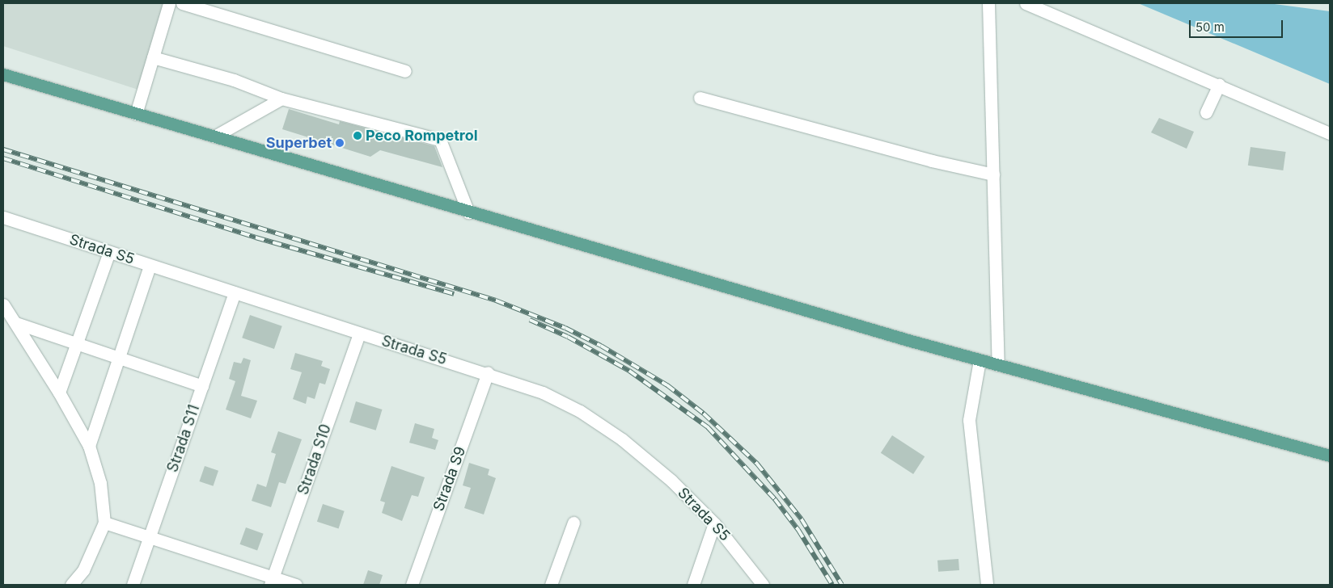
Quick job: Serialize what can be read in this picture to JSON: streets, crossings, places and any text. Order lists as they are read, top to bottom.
{
  "streets": {
    "street": [
      "Strada S5",
      "Strada S11",
      "Strada S10",
      "Strada S9"
    ]
  },
  "crossings": [
    ["Strada S5", "Strada S11"],
    ["Strada S5", "Strada S10"],
    ["Strada S5", "Strada S9"]
  ],
  "places": ["Peco Rompetrol", "Superbet"],
  "scale_bar": "50 m"
}
